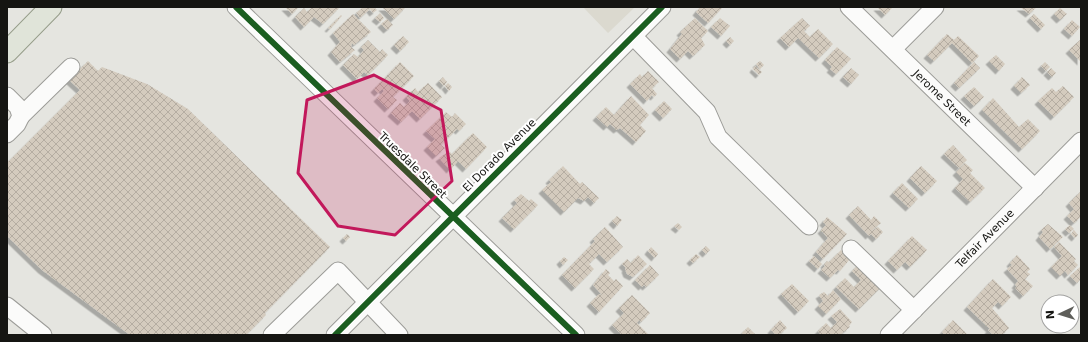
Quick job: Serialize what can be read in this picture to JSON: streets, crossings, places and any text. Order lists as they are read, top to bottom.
{
  "streets": {
    "street": [
      "Jerome Street",
      "El Dorado Avenue",
      "Truesdale Street",
      "Telfair Avenue"
    ]
  },
  "crossings": [
    ["Jerome Street", "Telfair Avenue"],
    ["El Dorado Avenue", "Truesdale Street"]
  ],
  "north": "left"
}
